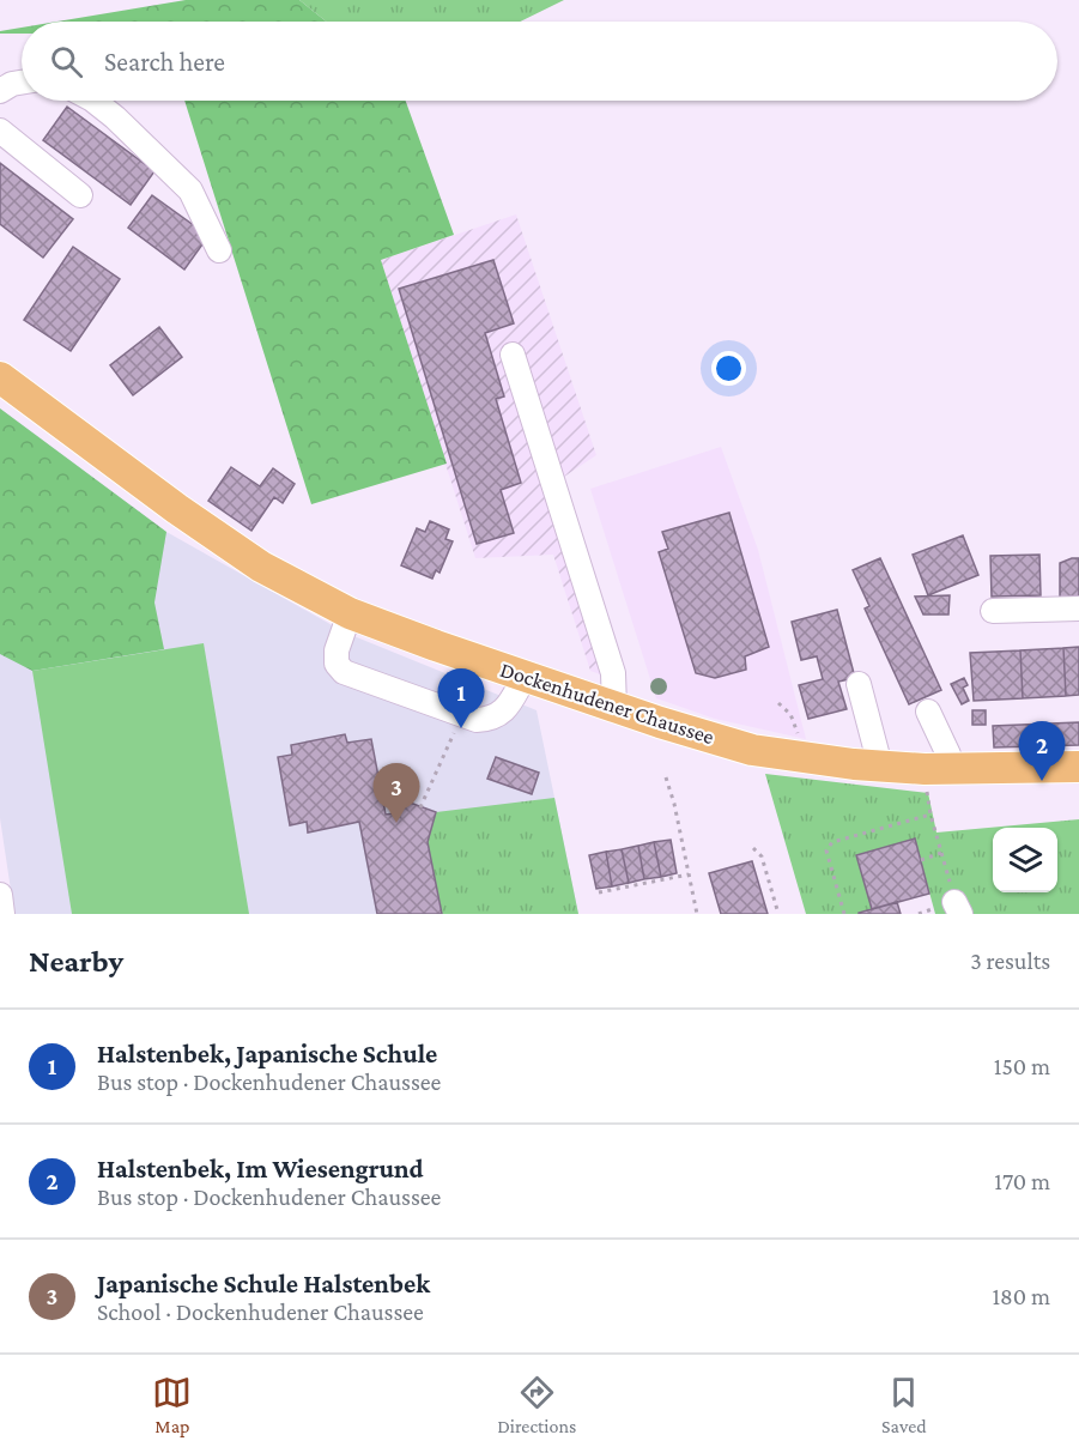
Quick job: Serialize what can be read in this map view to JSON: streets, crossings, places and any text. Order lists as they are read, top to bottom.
{
  "streets": {
    "main road": ["Dockenhudener Chaussee"]
  },
  "page": {
    "search": "Search here",
    "pins": ["1", "2", "3"],
    "heading": ["Nearby", "3 results"],
    "list": [
      {
        "mark": "1",
        "name": "Halstenbek, Japanische Schule",
        "note": "Bus stop · Dockenhudener Chaussee",
        "value": "150 m"
      },
      {
        "mark": "2",
        "name": "Halstenbek, Im Wiesengrund",
        "note": "Bus stop · Dockenhudener Chaussee",
        "value": "170 m"
      },
      {
        "mark": "3",
        "name": "Japanische Schule Halstenbek",
        "note": "School · Dockenhudener Chaussee",
        "value": "180 m"
      }
    ],
    "nav": ["Map", "Directions", "Saved"]
  }
}
